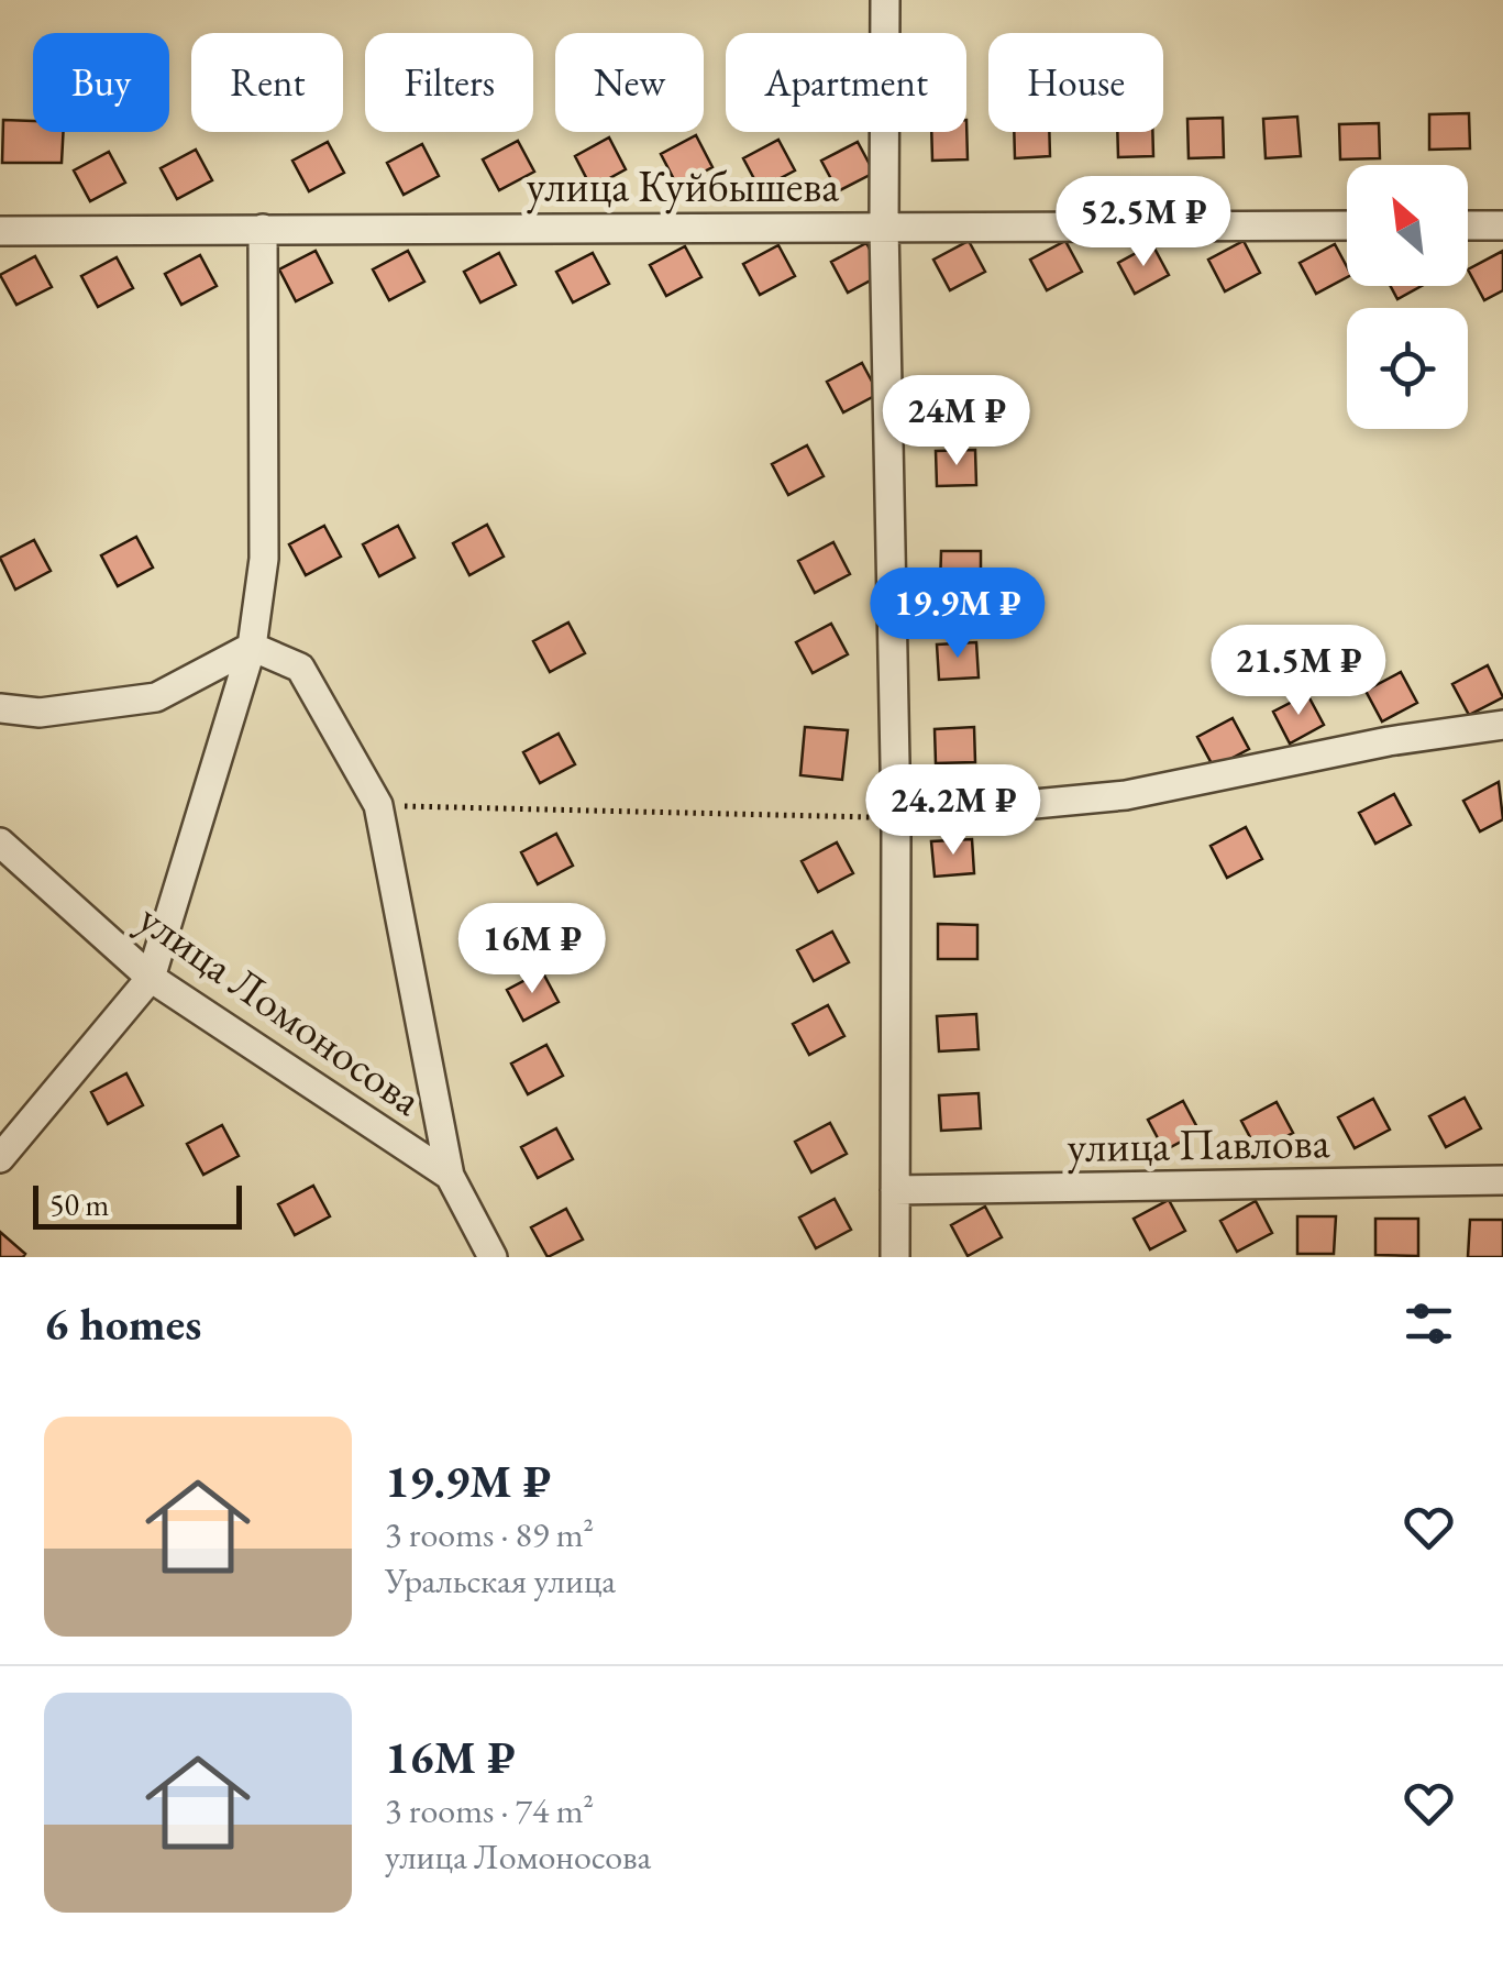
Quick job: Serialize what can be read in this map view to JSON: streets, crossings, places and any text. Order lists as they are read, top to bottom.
{
  "streets": {
    "street": ["улица Куйбышева", "улица Ломоносова", "улица Павлова"]
  },
  "scale_bar": "50 m",
  "north": "top left",
  "page": {
    "chip": [
      "Buy",
      "Rent",
      "Filters",
      "New",
      "Apartment",
      "House"
    ],
    "price": [
      "52.5M ₽",
      "24M ₽",
      "19.9M ₽",
      "21.5M ₽",
      "24.2M ₽",
      "16M ₽"
    ],
    "scale": "50 m",
    "heading": "6 homes",
    "list": [
      {
        "name": "19.9M ₽",
        "note": "3 rooms · 89 m² · Уральская улица"
      },
      {
        "name": "16M ₽",
        "note": "3 rooms · 74 m² · улица Ломоносова"
      }
    ]
  }
}
